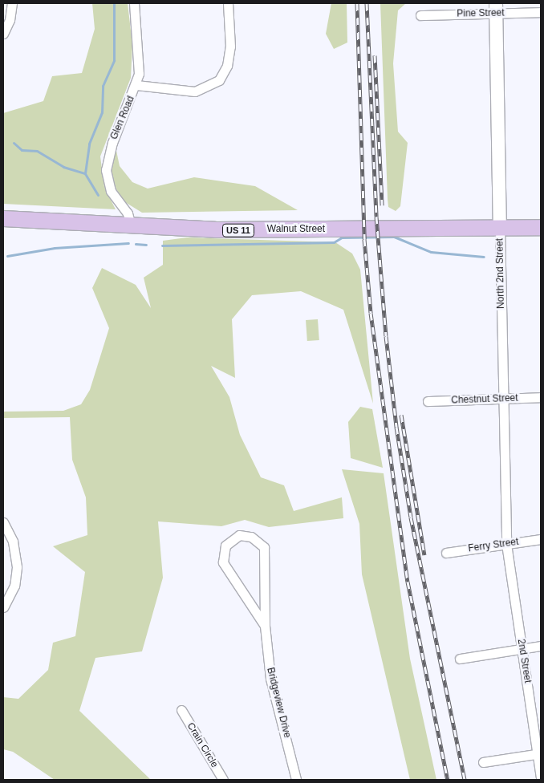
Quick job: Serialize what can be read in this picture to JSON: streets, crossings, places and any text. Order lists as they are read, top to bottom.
{
  "streets": {
    "main road": ["Walnut Street", "US 11"],
    "street": [
      "Pine Street",
      "Glen Road",
      "North 2nd Street",
      "Chestnut Street",
      "Ferry Street",
      "2nd Street",
      "Bridgeview Drive",
      "Crain Circle"
    ]
  },
  "crossings": [
    ["Pine Street", "North 2nd Street"],
    ["Glen Road", "Walnut Street"],
    ["Walnut Street", "North 2nd Street"],
    ["North 2nd Street", "Chestnut Street"],
    ["North 2nd Street", "Ferry Street"],
    ["North 2nd Street", "2nd Street"],
    ["Ferry Street", "2nd Street"]
  ]
}
